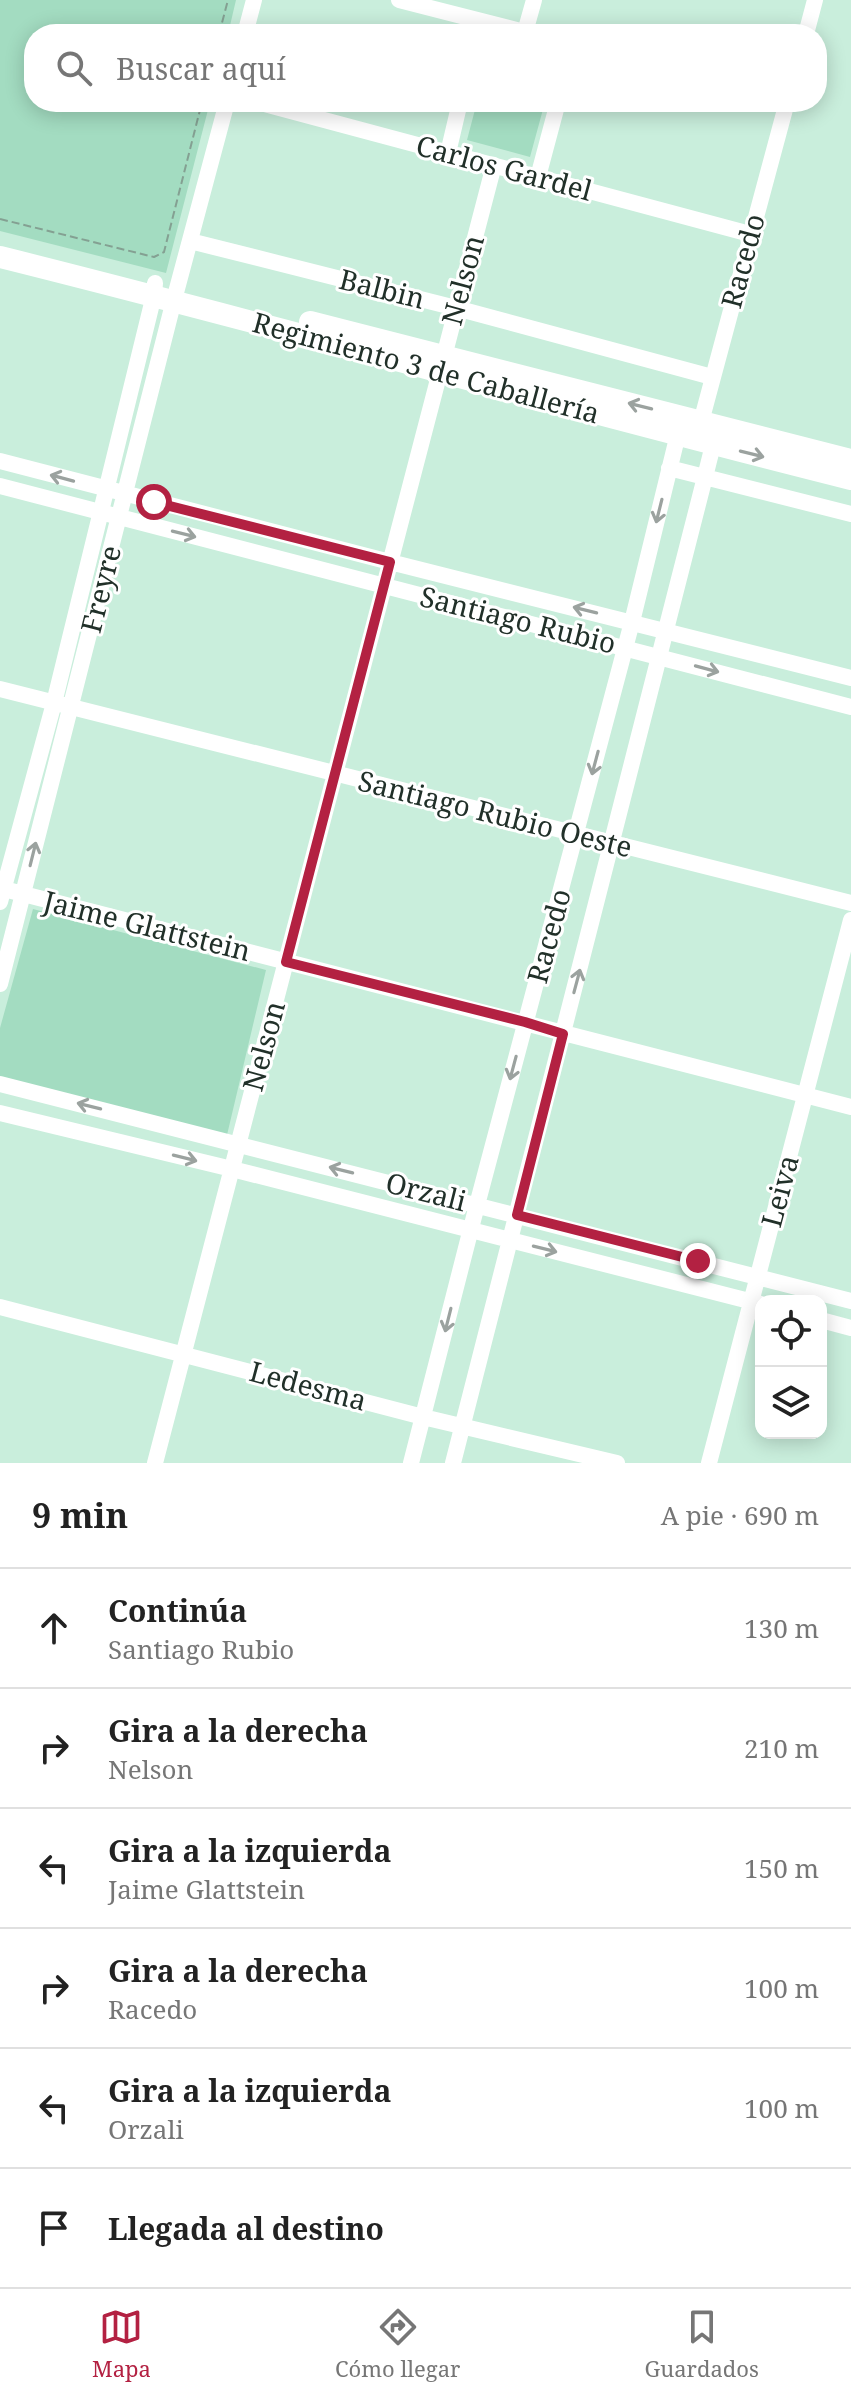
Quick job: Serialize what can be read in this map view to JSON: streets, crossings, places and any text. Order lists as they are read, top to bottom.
{
  "streets": {
    "street": [
      "Carlos Gardel",
      "Racedo",
      "Nelson",
      "Balbin",
      "Regimiento 3 de Caballería",
      "Freyre",
      "Santiago Rubio",
      "Santiago Rubio Oeste",
      "Jaime Glattstein",
      "Leiva",
      "Orzali",
      "Ledesma"
    ]
  },
  "crossings": [
    ["Carlos Gardel", "Racedo"],
    ["Carlos Gardel", "Nelson"],
    ["Racedo", "Balbin"],
    ["Racedo", "Regimiento 3 de Caballería"],
    ["Racedo", "Santiago Rubio"],
    ["Racedo", "Santiago Rubio Oeste"],
    ["Racedo", "Jaime Glattstein"],
    ["Racedo", "Orzali"],
    ["Racedo", "Ledesma"],
    ["Nelson", "Balbin"],
    ["Nelson", "Regimiento 3 de Caballería"],
    ["Nelson", "Santiago Rubio"],
    ["Nelson", "Santiago Rubio Oeste"],
    ["Nelson", "Jaime Glattstein"],
    ["Nelson", "Orzali"],
    ["Nelson", "Ledesma"],
    ["Balbin", "Freyre"],
    ["Regimiento 3 de Caballería", "Freyre"],
    ["Freyre", "Santiago Rubio"],
    ["Freyre", "Santiago Rubio Oeste"],
    ["Freyre", "Jaime Glattstein"],
    ["Jaime Glattstein", "Leiva"],
    ["Leiva", "Orzali"]
  ],
  "page": {
    "search": "Buscar aquí",
    "heading": ["9 min", "A pie · 690 m"],
    "list": [
      ["Continúa", "Santiago Rubio", "130 m"],
      ["Gira a la derecha", "Nelson", "210 m"],
      ["Gira a la izquierda", "Jaime Glattstein", "150 m"],
      ["Gira a la derecha", "Racedo", "100 m"],
      ["Gira a la izquierda", "Orzali", "100 m"],
      "Llegada al destino"
    ],
    "nav": ["Mapa", "Cómo llegar", "Guardados"]
  }
}
